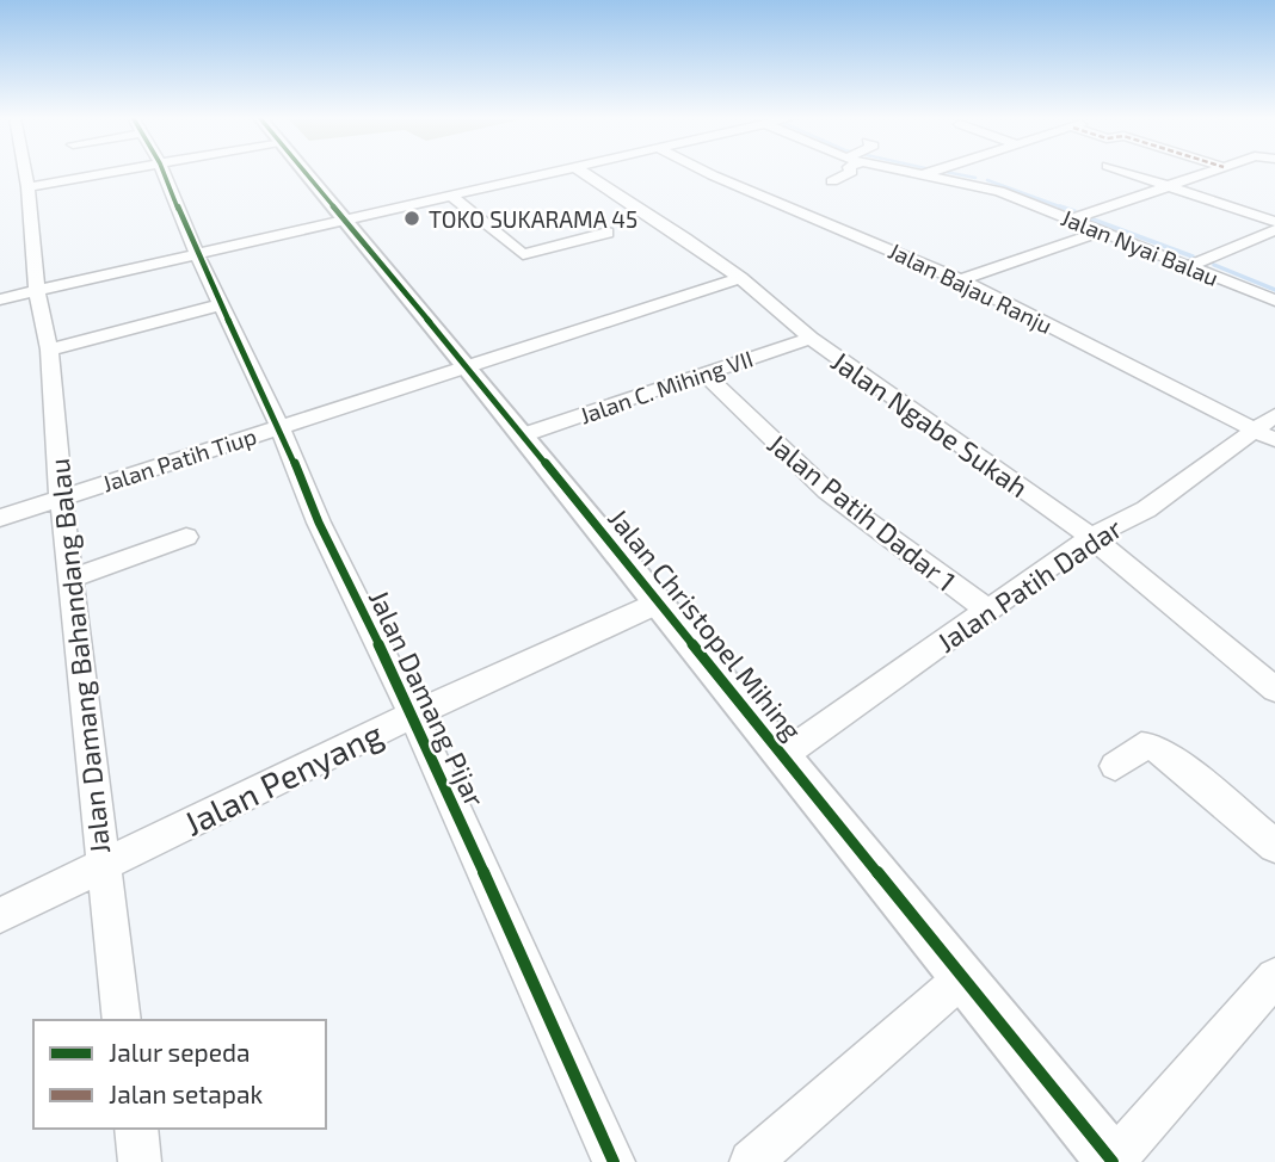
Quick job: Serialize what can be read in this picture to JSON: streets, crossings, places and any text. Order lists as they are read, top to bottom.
{
  "streets": {
    "street": [
      "Jalan Nyai Balau",
      "Jalan Bajau Ranju",
      "Jalan C. Mihing VII",
      "Jalan Ngabe Sukah",
      "Jalan Patih Tiup",
      "Jalan Patih Dadar 1",
      "Jalan Patih Dadar",
      "Jalan Christopel Mihing",
      "Jalan Damang Bahandang Balau",
      "Jalan Damang Pijar",
      "Jalan Penyang"
    ]
  },
  "crossings": [
    ["Jalan Bajau Ranju", "Jalan Patih Dadar"],
    ["Jalan C. Mihing VII", "Jalan Ngabe Sukah"],
    ["Jalan C. Mihing VII", "Jalan Patih Dadar 1"],
    ["Jalan C. Mihing VII", "Jalan Christopel Mihing"],
    ["Jalan Ngabe Sukah", "Jalan Patih Tiup"],
    ["Jalan Ngabe Sukah", "Jalan Patih Dadar"],
    ["Jalan Patih Tiup", "Jalan Christopel Mihing"],
    ["Jalan Patih Tiup", "Jalan Damang Bahandang Balau"],
    ["Jalan Patih Tiup", "Jalan Damang Pijar"],
    ["Jalan Patih Dadar 1", "Jalan Patih Dadar"],
    ["Jalan Patih Dadar", "Jalan Christopel Mihing"],
    ["Jalan Christopel Mihing", "Jalan Penyang"],
    ["Jalan Damang Bahandang Balau", "Jalan Penyang"],
    ["Jalan Damang Pijar", "Jalan Penyang"]
  ],
  "places": ["TOKO SUKARAMA 45"],
  "legend": ["Jalur sepeda", "Jalan setapak"]
}
